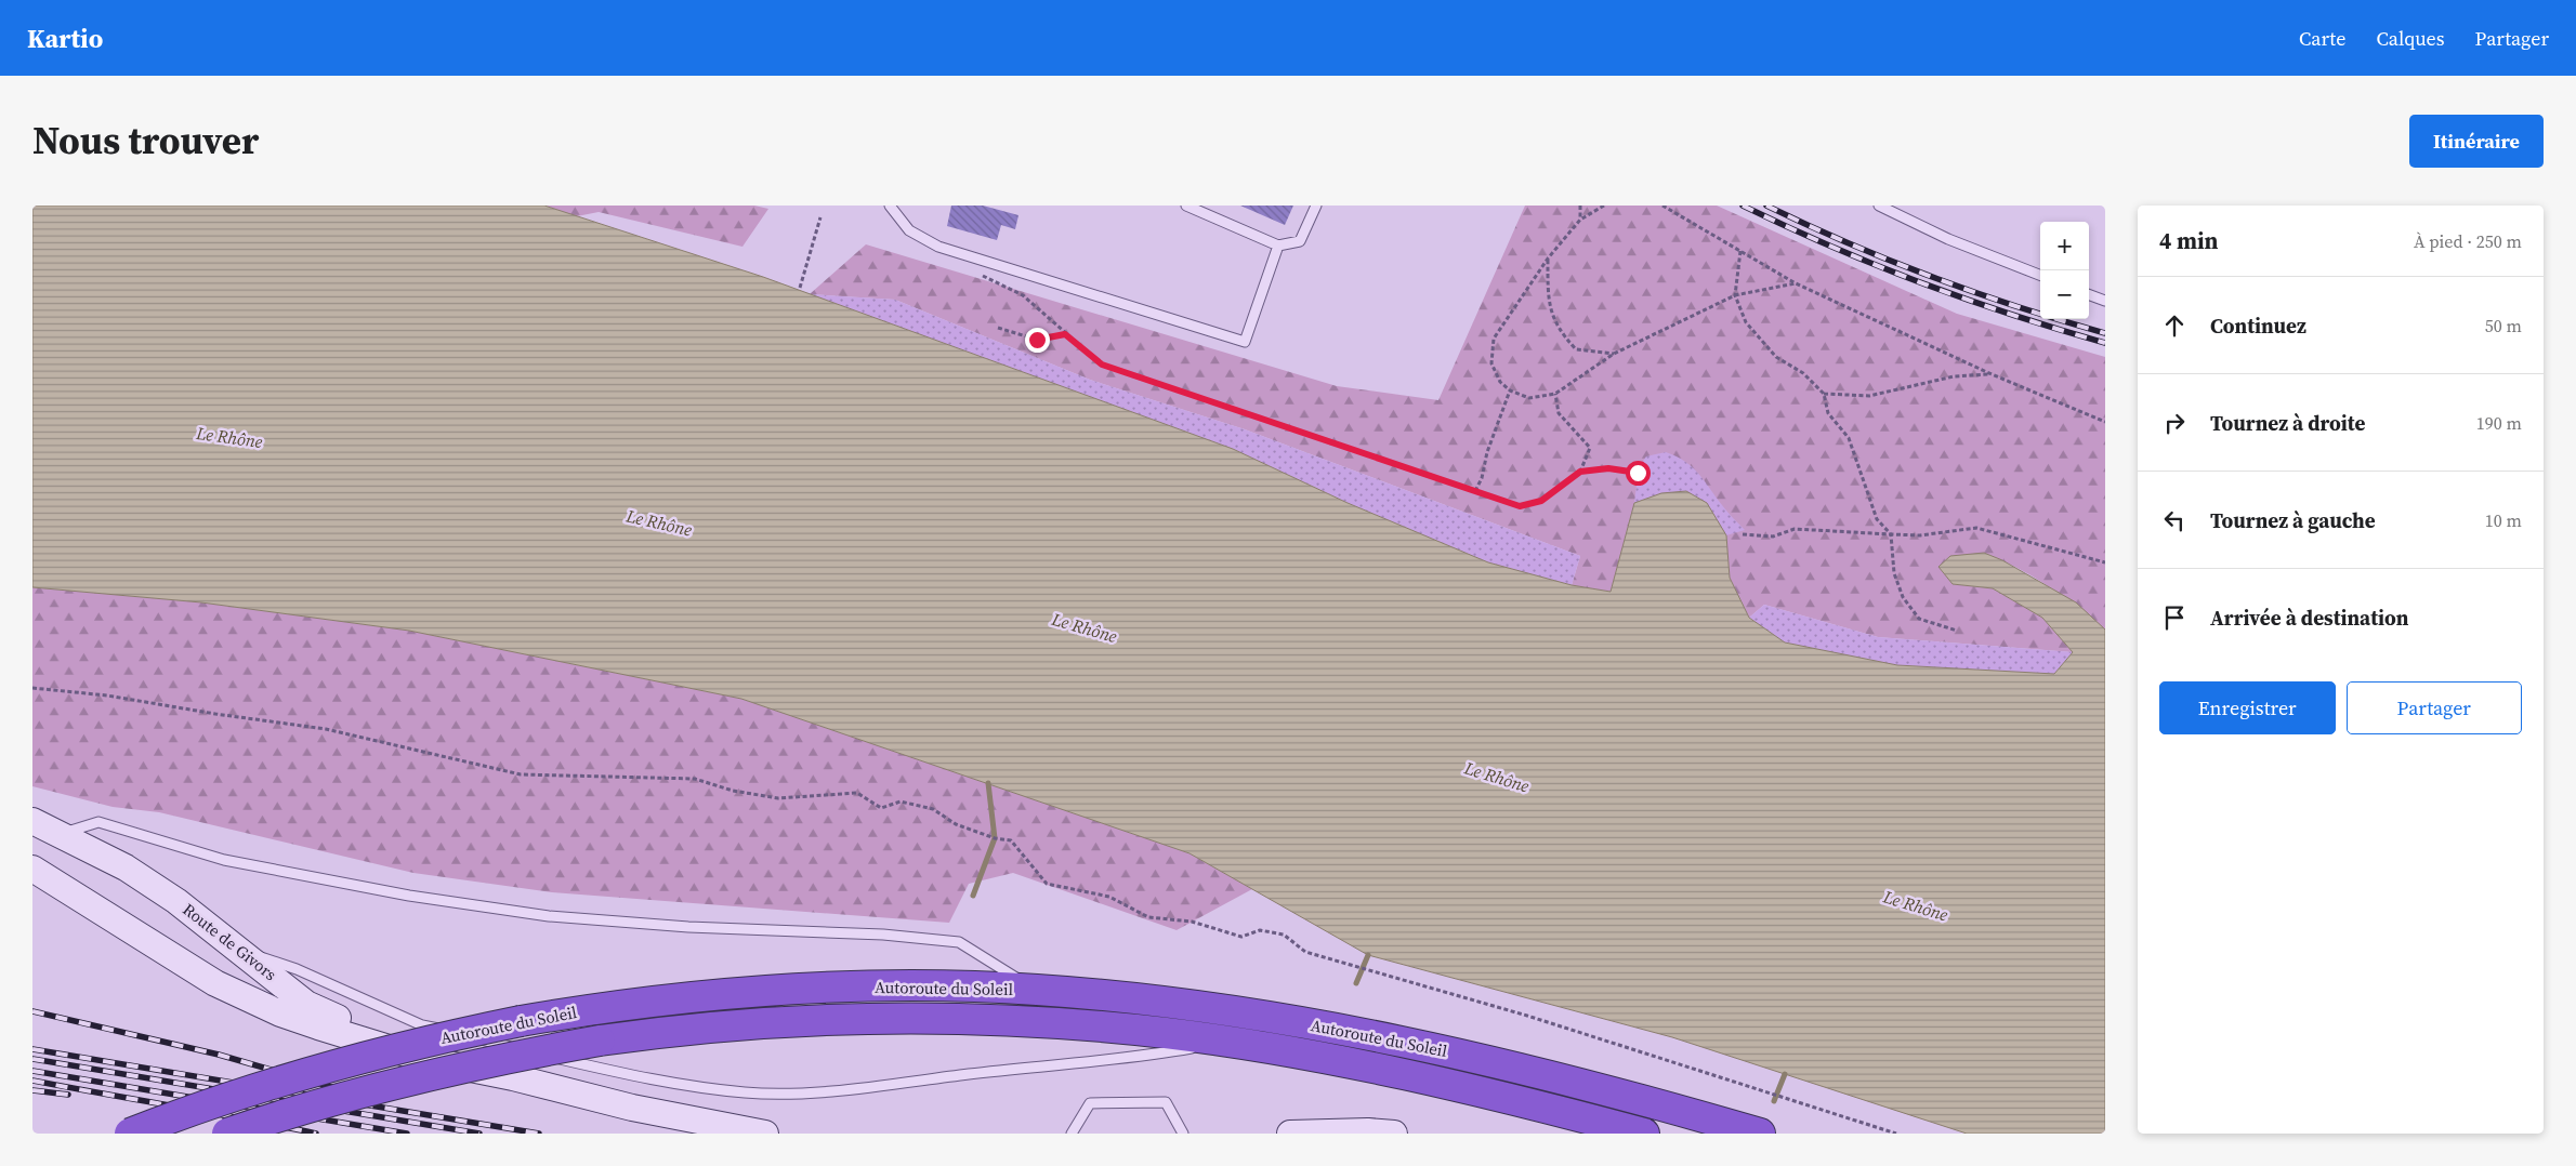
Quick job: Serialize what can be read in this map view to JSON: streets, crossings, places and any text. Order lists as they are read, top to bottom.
{
  "streets": {
    "highway": ["Autoroute du Soleil"],
    "main road": ["Route de Givors"]
  },
  "water": ["Le Rhône"],
  "page": {
    "header": "Kartio",
    "nav": ["Carte", "Calques", "Partager"],
    "title": "Nous trouver",
    "buttons": [
      "Itinéraire",
      ["Enregistrer", "Partager"]
    ],
    "heading": ["4 min", "À pied · 250 m"],
    "map_buttons": ["+", "−"],
    "list": [
      ["Continuez", "50 m"],
      ["Tournez à droite", "190 m"],
      ["Tournez à gauche", "10 m"],
      "Arrivée à destination"
    ]
  }
}
